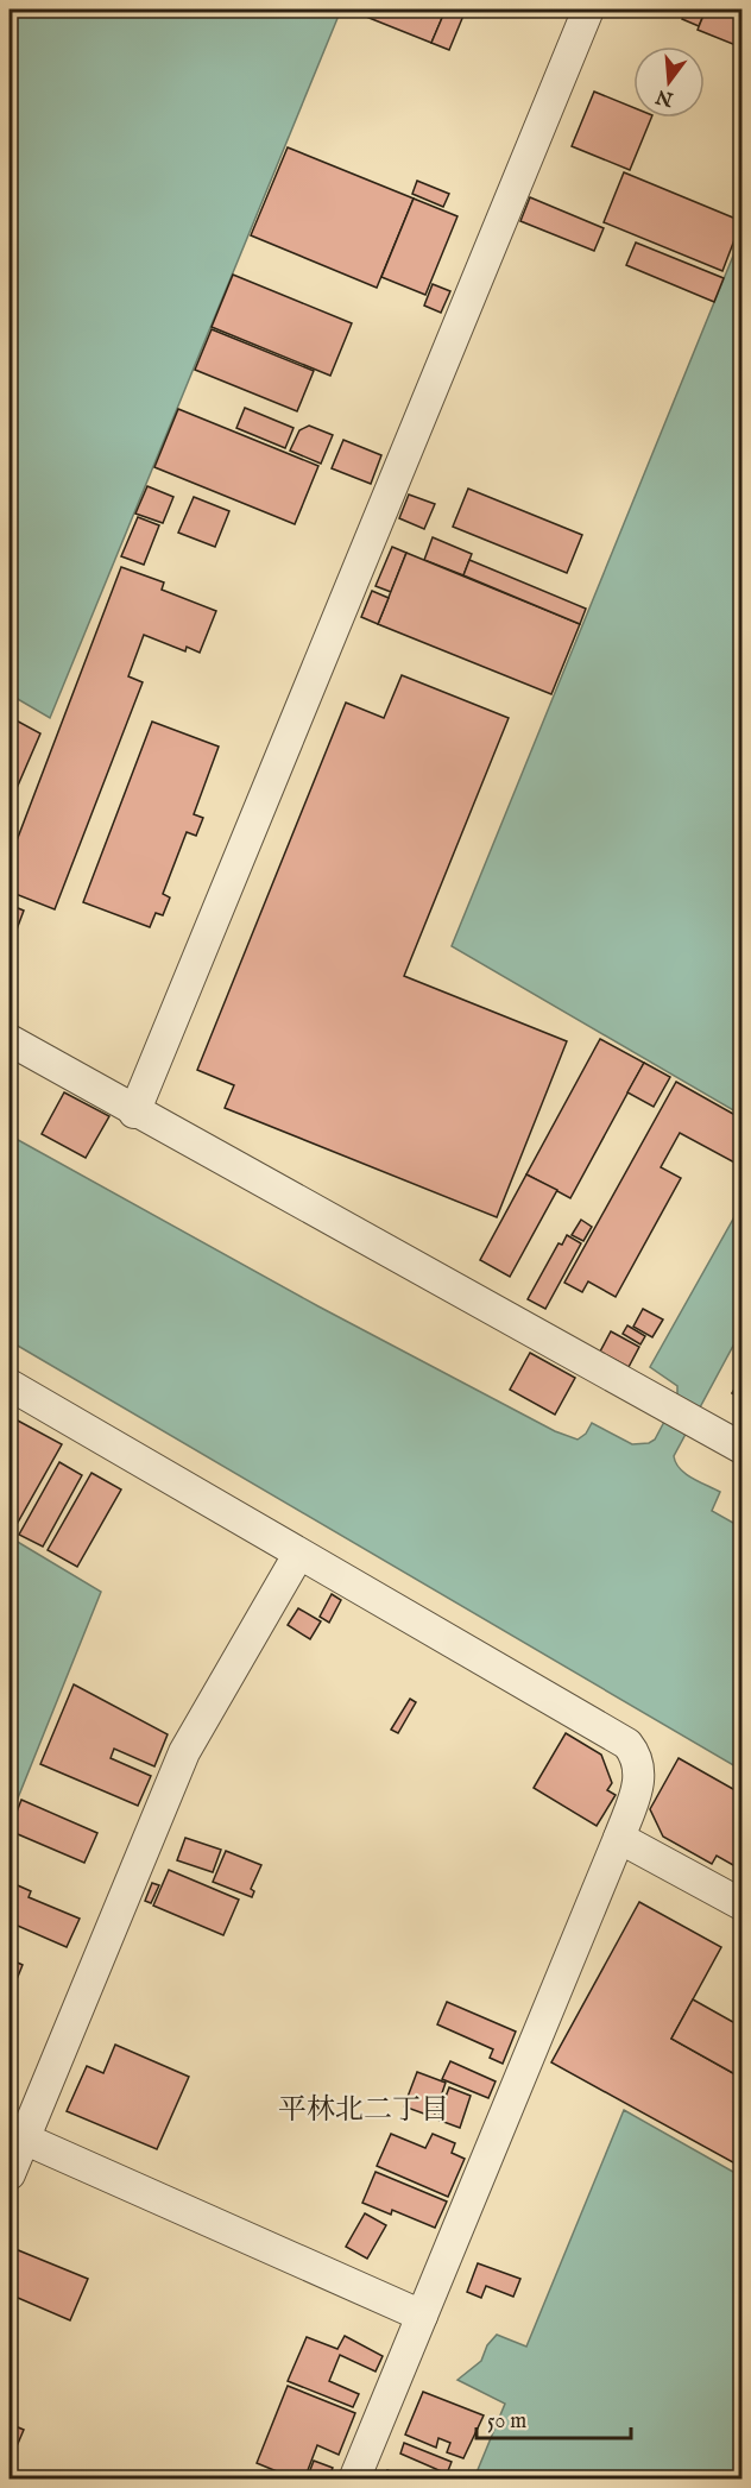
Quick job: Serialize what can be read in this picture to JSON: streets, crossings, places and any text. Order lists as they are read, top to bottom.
{
  "districts": ["平林北二丁目"],
  "scale_bar": "50 m",
  "north": "bottom"
}
